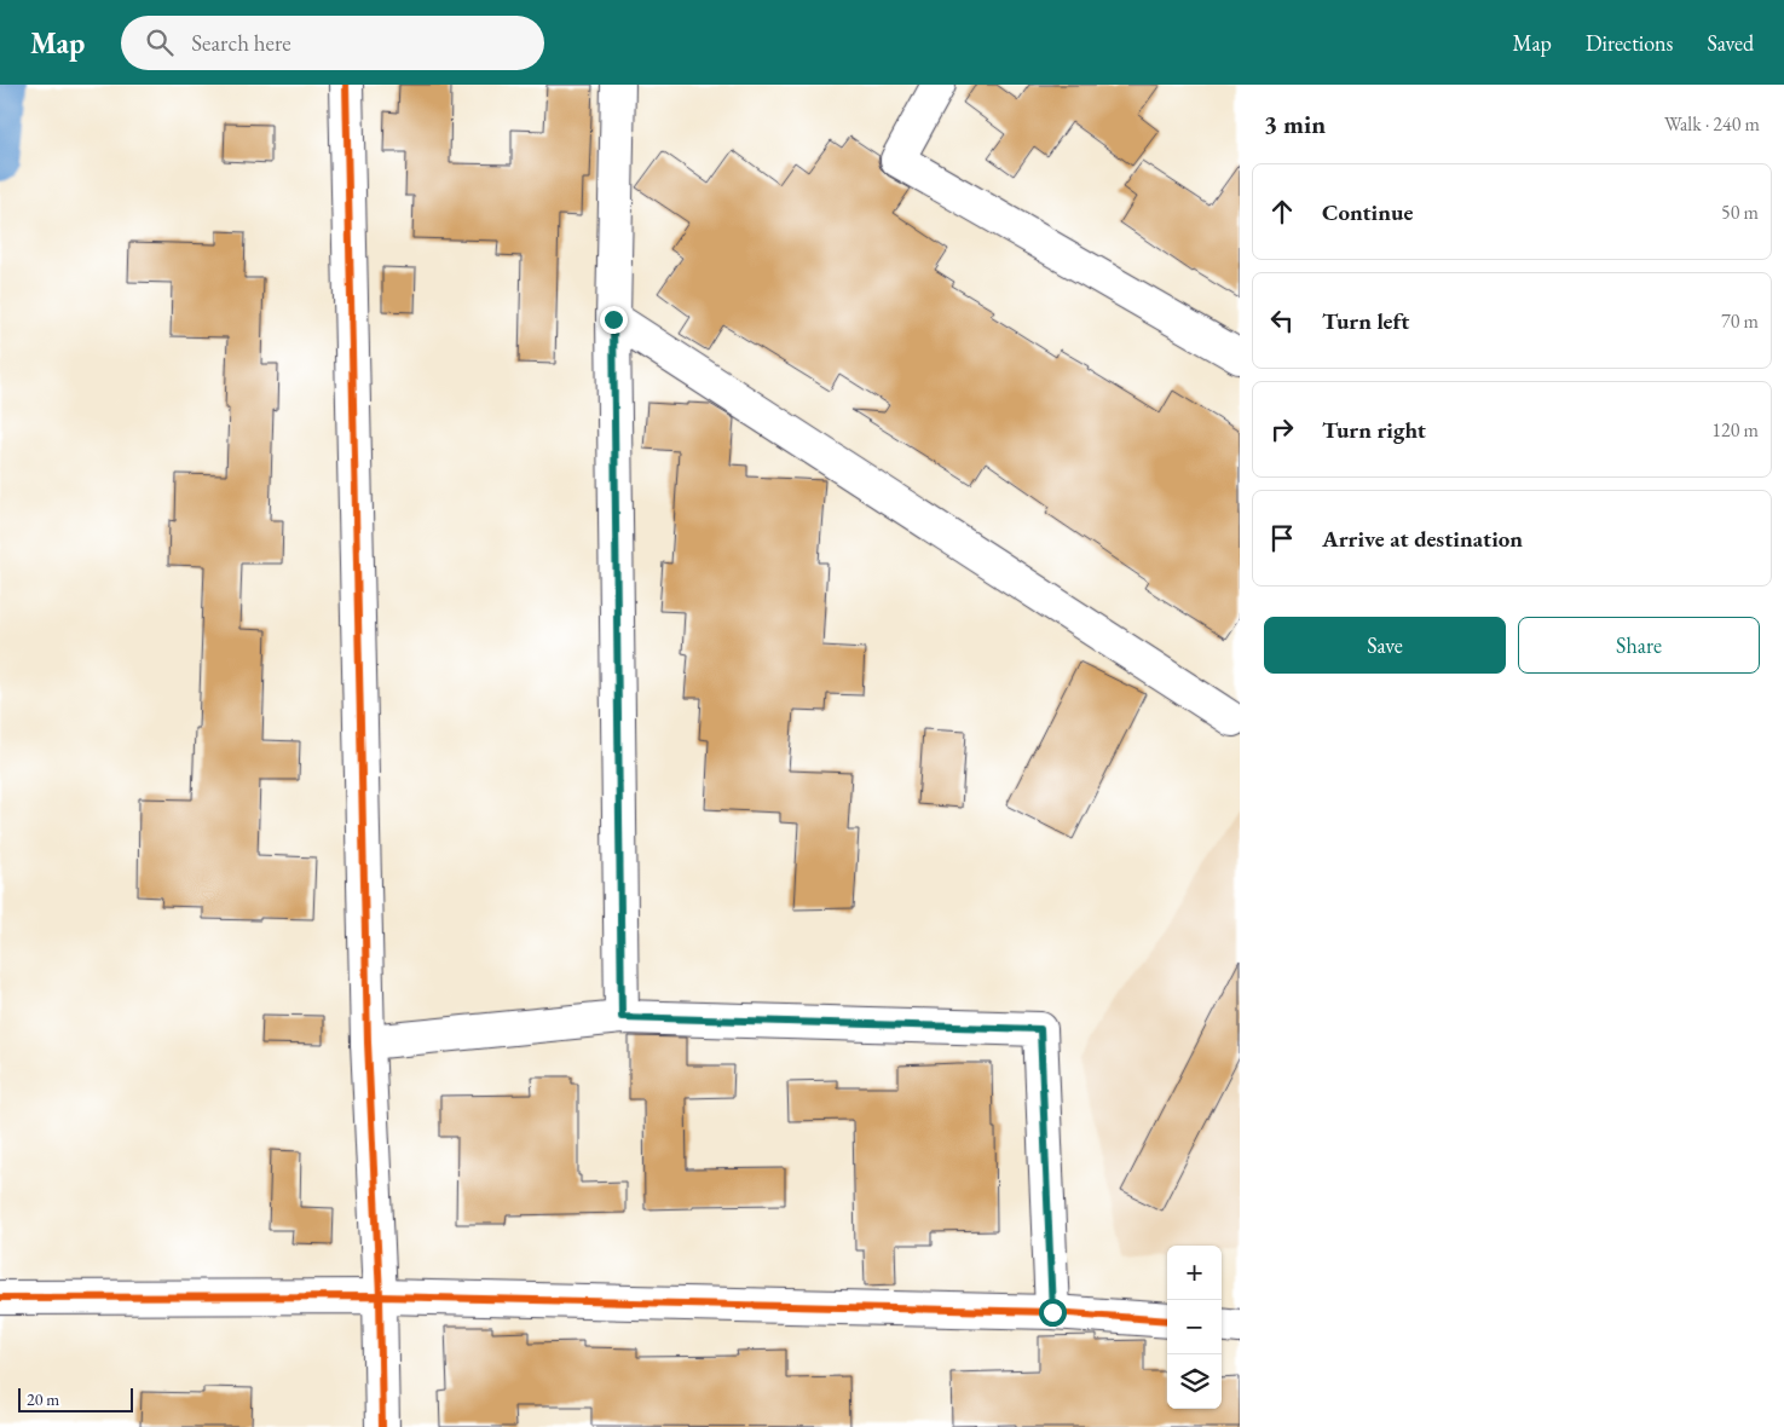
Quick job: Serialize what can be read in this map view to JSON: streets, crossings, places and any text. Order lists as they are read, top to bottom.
{
  "scale_bar": "20 m",
  "page": {
    "header": "Map",
    "search": "Search here",
    "nav": ["Map", "Directions", "Saved"],
    "heading": ["3 min", "Walk · 240 m"],
    "list": [
      ["Continue", "50 m"],
      ["Turn left", "70 m"],
      ["Turn right", "120 m"],
      "Arrive at destination"
    ],
    "buttons": ["Save", "Share"],
    "map_buttons": ["+", "−"],
    "scale": "20 m"
  }
}
